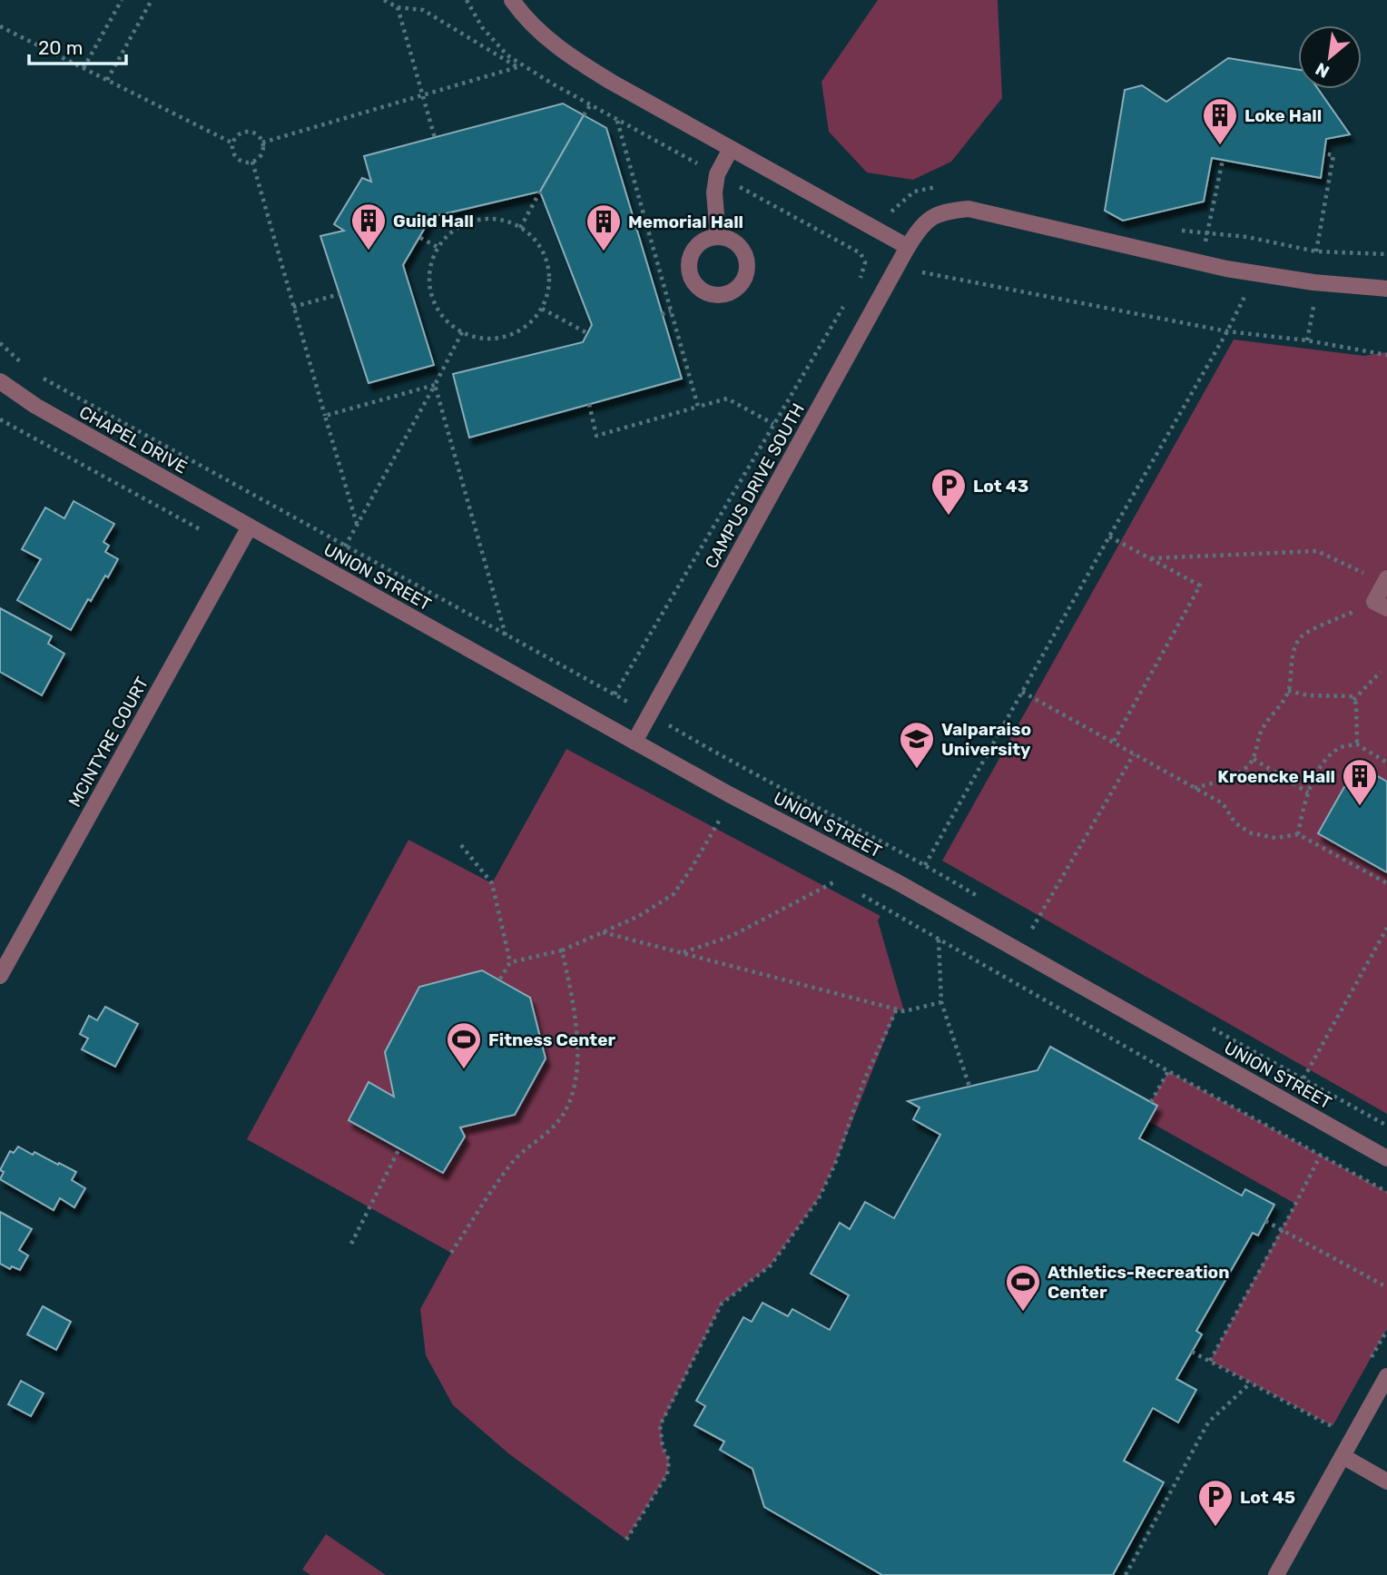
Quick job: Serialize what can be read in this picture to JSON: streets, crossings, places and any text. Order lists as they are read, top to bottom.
{
  "streets": {
    "street": [
      "CHAPEL DRIVE",
      "CAMPUS DRIVE SOUTH",
      "UNION STREET",
      "MCINTYRE COURT"
    ]
  },
  "crossings": [
    ["CHAPEL DRIVE", "UNION STREET"],
    ["CHAPEL DRIVE", "MCINTYRE COURT"],
    ["CAMPUS DRIVE SOUTH", "UNION STREET"],
    ["UNION STREET", "MCINTYRE COURT"]
  ],
  "places": {
    "building": [
      "Loke Hall",
      "Guild Hall",
      "Memorial Hall",
      "Kroencke Hall"
    ],
    "parking": ["Lot 43", "Lot 45"],
    "school or university": ["Valparaiso University"],
    "sports": ["Fitness Center", "Athletics-Recreation Center"]
  },
  "scale_bar": "20 m",
  "north": "bottom left"
}
